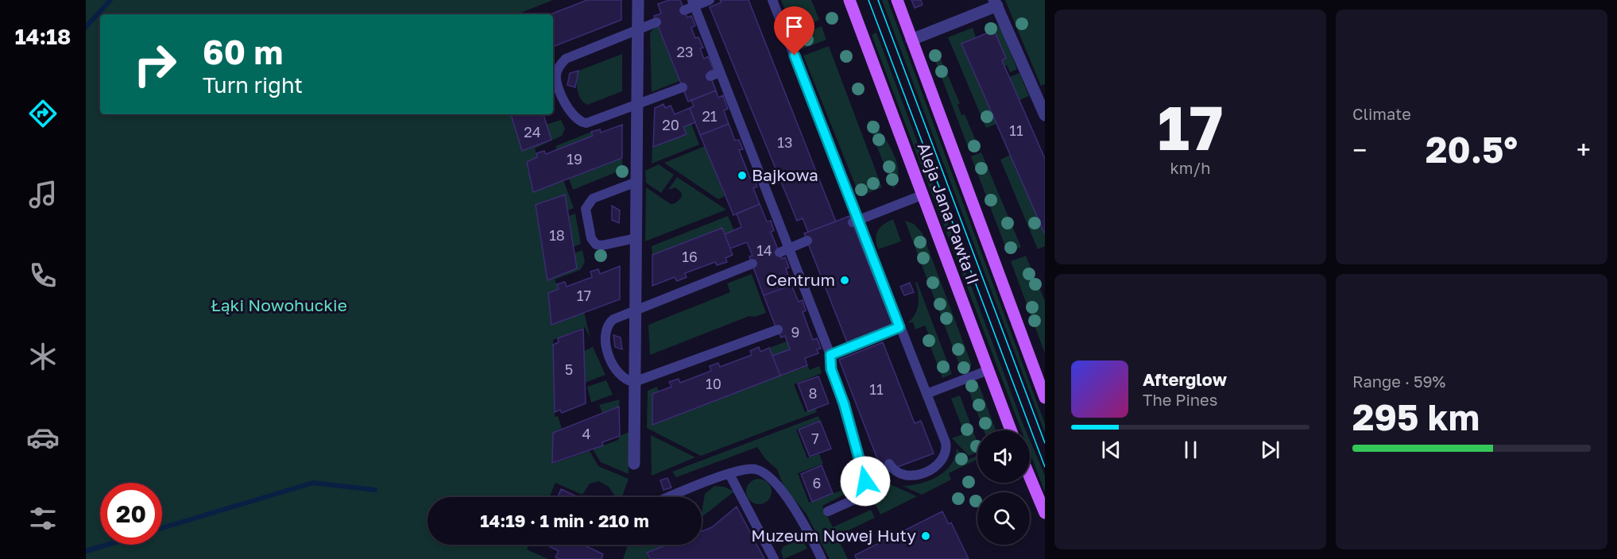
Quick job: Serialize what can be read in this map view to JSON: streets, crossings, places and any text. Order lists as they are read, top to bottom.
{
  "streets": {
    "main road": ["Aleja Jana Pawła II"]
  },
  "parks": ["Łąki Nowohuckie"],
  "places": ["Bajkowa", "Centrum", "Muzeum Nowej Huty"],
  "house_numbers": [
    "23",
    "21",
    "20",
    "11",
    "24",
    "13",
    "19",
    "18",
    "14",
    "16",
    "17",
    "9",
    "5",
    "10",
    "11",
    "8",
    "4",
    "7",
    "6"
  ],
  "page": {
    "tabs": "14:18",
    "tile": [
      ["17", "km/h"],
      "Climate",
      ["Range · 59%", "295 km"]
    ],
    "turn": ["60 m", "Turn right"],
    "heat": ["−", "20.5°", "+"],
    "song": ["Afterglow", "The Pines"],
    "limit": "20",
    "trip": "14:19 · 1 min · 210 m"
  }
}
